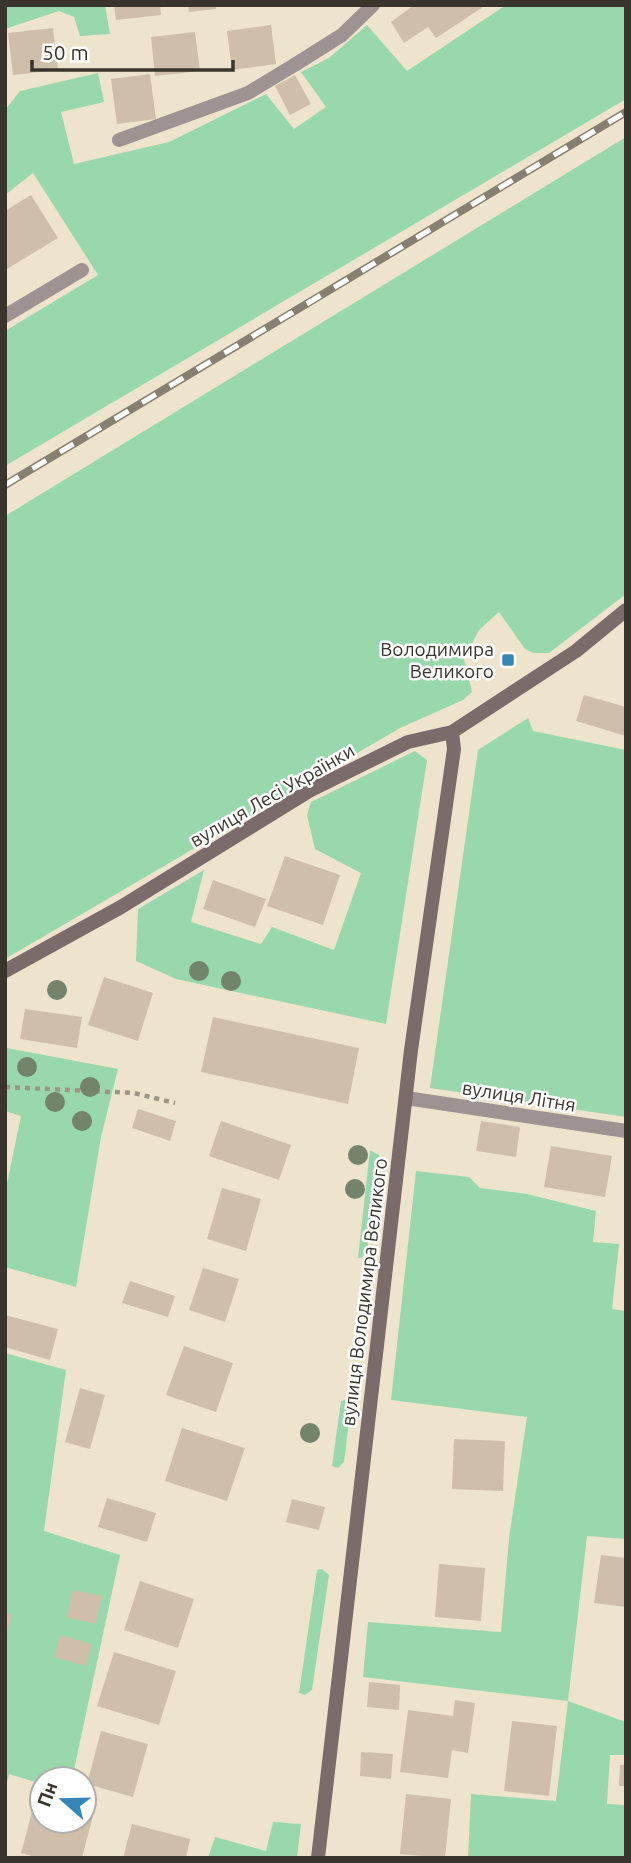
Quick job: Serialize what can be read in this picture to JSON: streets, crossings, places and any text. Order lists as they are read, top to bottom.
{
  "streets": {
    "main road": ["вулиця Лесі Українки", "вулиця Володимира Великого"],
    "street": ["вулиця Літня"]
  },
  "crossings": [
    ["вулиця Лесі Українки", "вулиця Володимира Великого"],
    ["вулиця Літня", "вулиця Володимира Великого"]
  ],
  "places": {
    "transit": ["Володимира Великого"]
  },
  "scale_bar": "50 m",
  "north": "left"
}
